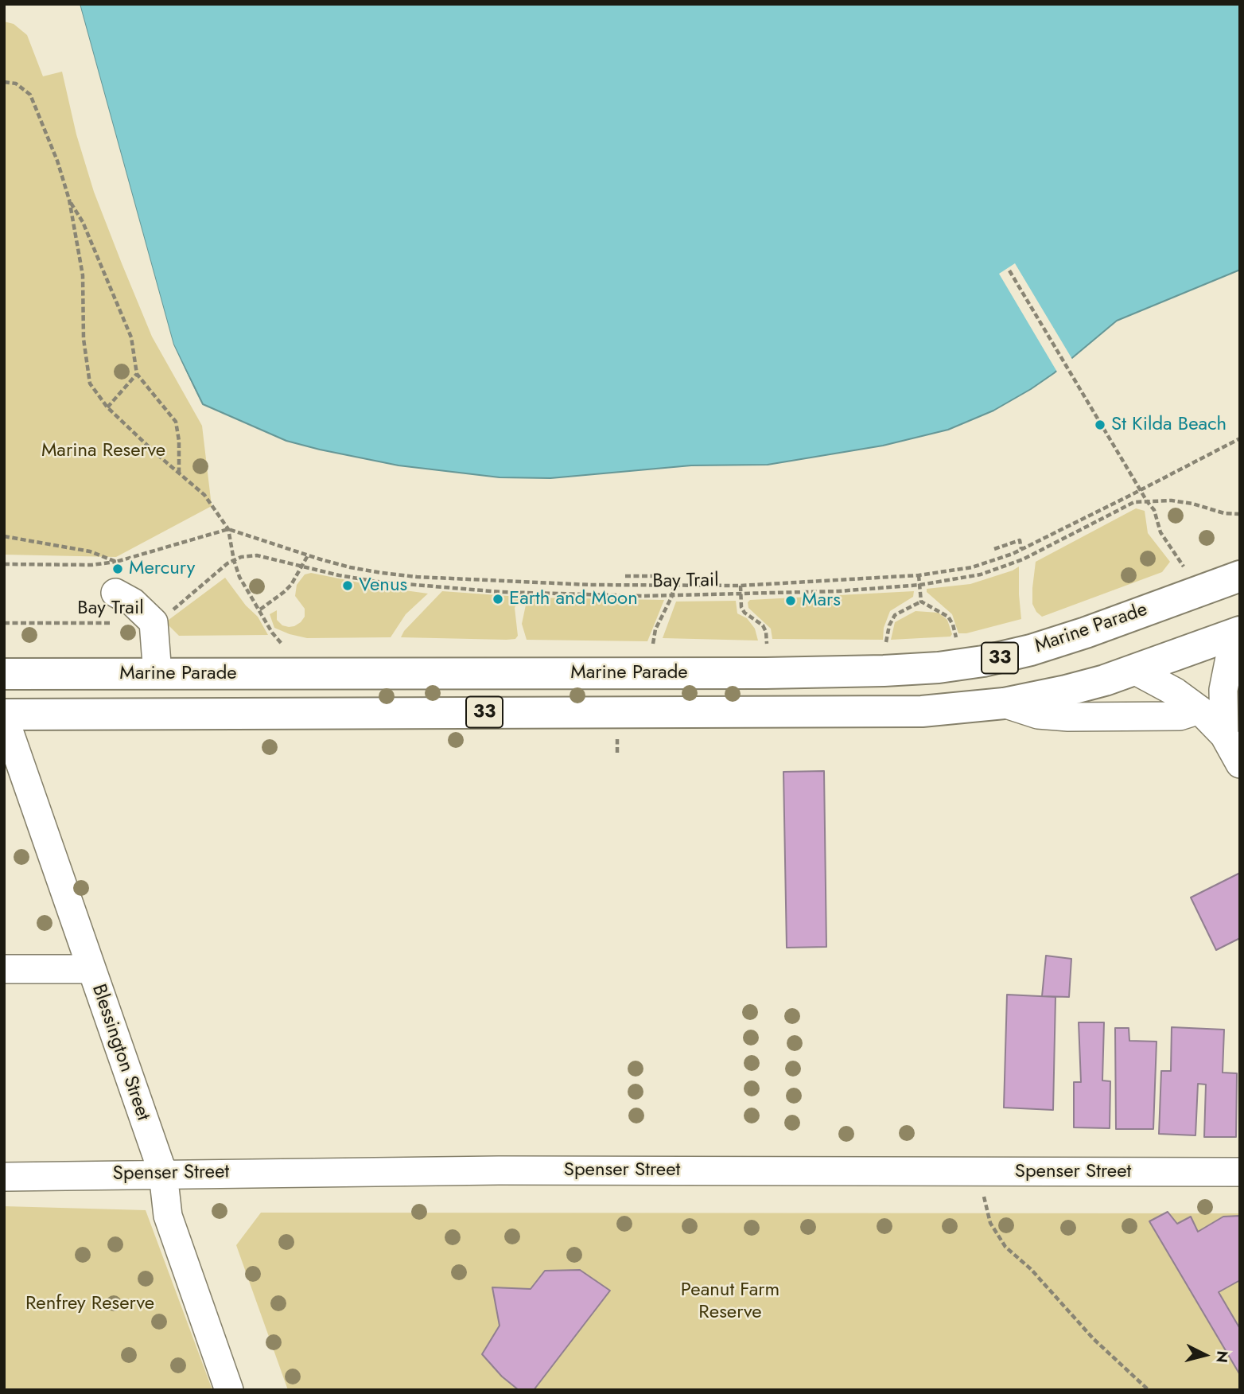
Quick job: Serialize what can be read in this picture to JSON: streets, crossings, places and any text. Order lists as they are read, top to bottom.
{
  "streets": {
    "main road": ["Marine Parade", "33"],
    "street": ["Blessington Street", "Spenser Street"],
    "path": ["Bay Trail"]
  },
  "crossings": [
    ["Marine Parade", "Blessington Street"],
    ["Blessington Street", "Spenser Street"]
  ],
  "parks": ["Marina Reserve", "Peanut Farm Reserve", "Renfrey Reserve"],
  "places": [
    "St Kilda Beach",
    "Mercury",
    "Venus",
    "Earth and Moon",
    "Mars"
  ],
  "north": "right"
}
